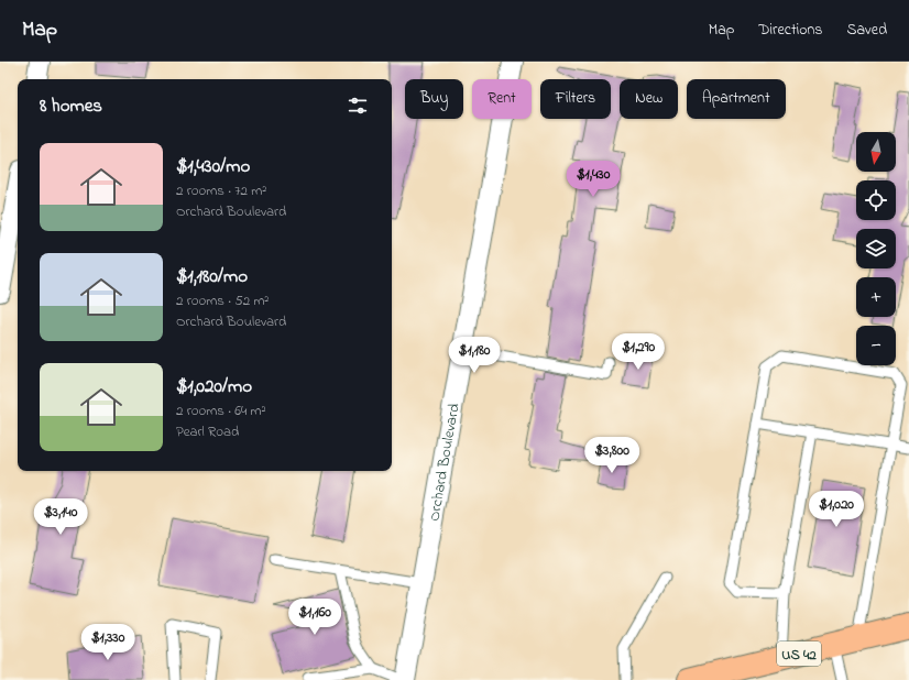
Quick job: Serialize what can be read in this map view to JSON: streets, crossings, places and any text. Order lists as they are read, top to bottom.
{
  "streets": {
    "main road": ["US 42"],
    "street": ["Orchard Boulevard"]
  },
  "north": "bottom",
  "page": {
    "header": "Map",
    "nav": ["Map", "Directions", "Saved"],
    "chip": [
      "Buy",
      "Rent",
      "Filters",
      "New",
      "Apartment"
    ],
    "heading": "8 homes",
    "map_buttons": ["+", "−"],
    "list": [
      {
        "name": "$1,430/mo",
        "note": "2 rooms · 72 m² · Orchard Boulevard"
      },
      {
        "name": "$1,180/mo",
        "note": "2 rooms · 52 m² · Orchard Boulevard"
      },
      {
        "name": "$1,020/mo",
        "note": "2 rooms · 64 m² · Pearl Road"
      }
    ],
    "price": [
      "$1,430",
      "$1,290",
      "$1,180",
      "$3,800",
      "$1,020",
      "$3,140",
      "$1,160",
      "$1,330"
    ]
  }
}
